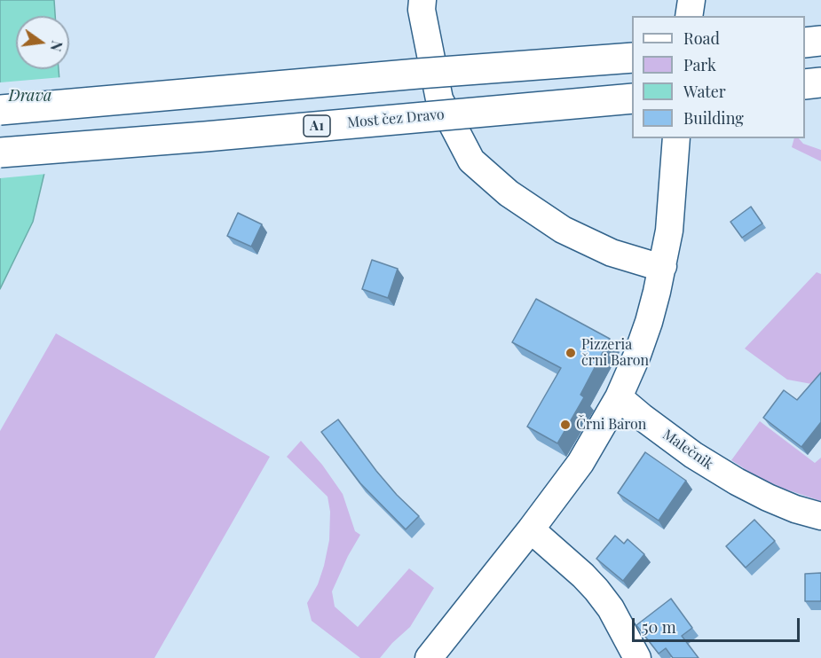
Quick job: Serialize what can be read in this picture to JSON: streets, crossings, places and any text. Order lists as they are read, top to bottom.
{
  "streets": {
    "highway": ["Most čez Dravo", "A1"],
    "street": ["Malečnik"]
  },
  "water": ["Drava"],
  "places": ["Pizzeria črni Baron", "Črni Baron"],
  "legend": [
    "Road",
    "Park",
    "Water",
    "Building"
  ],
  "scale_bar": "50 m",
  "north": "right"
}
